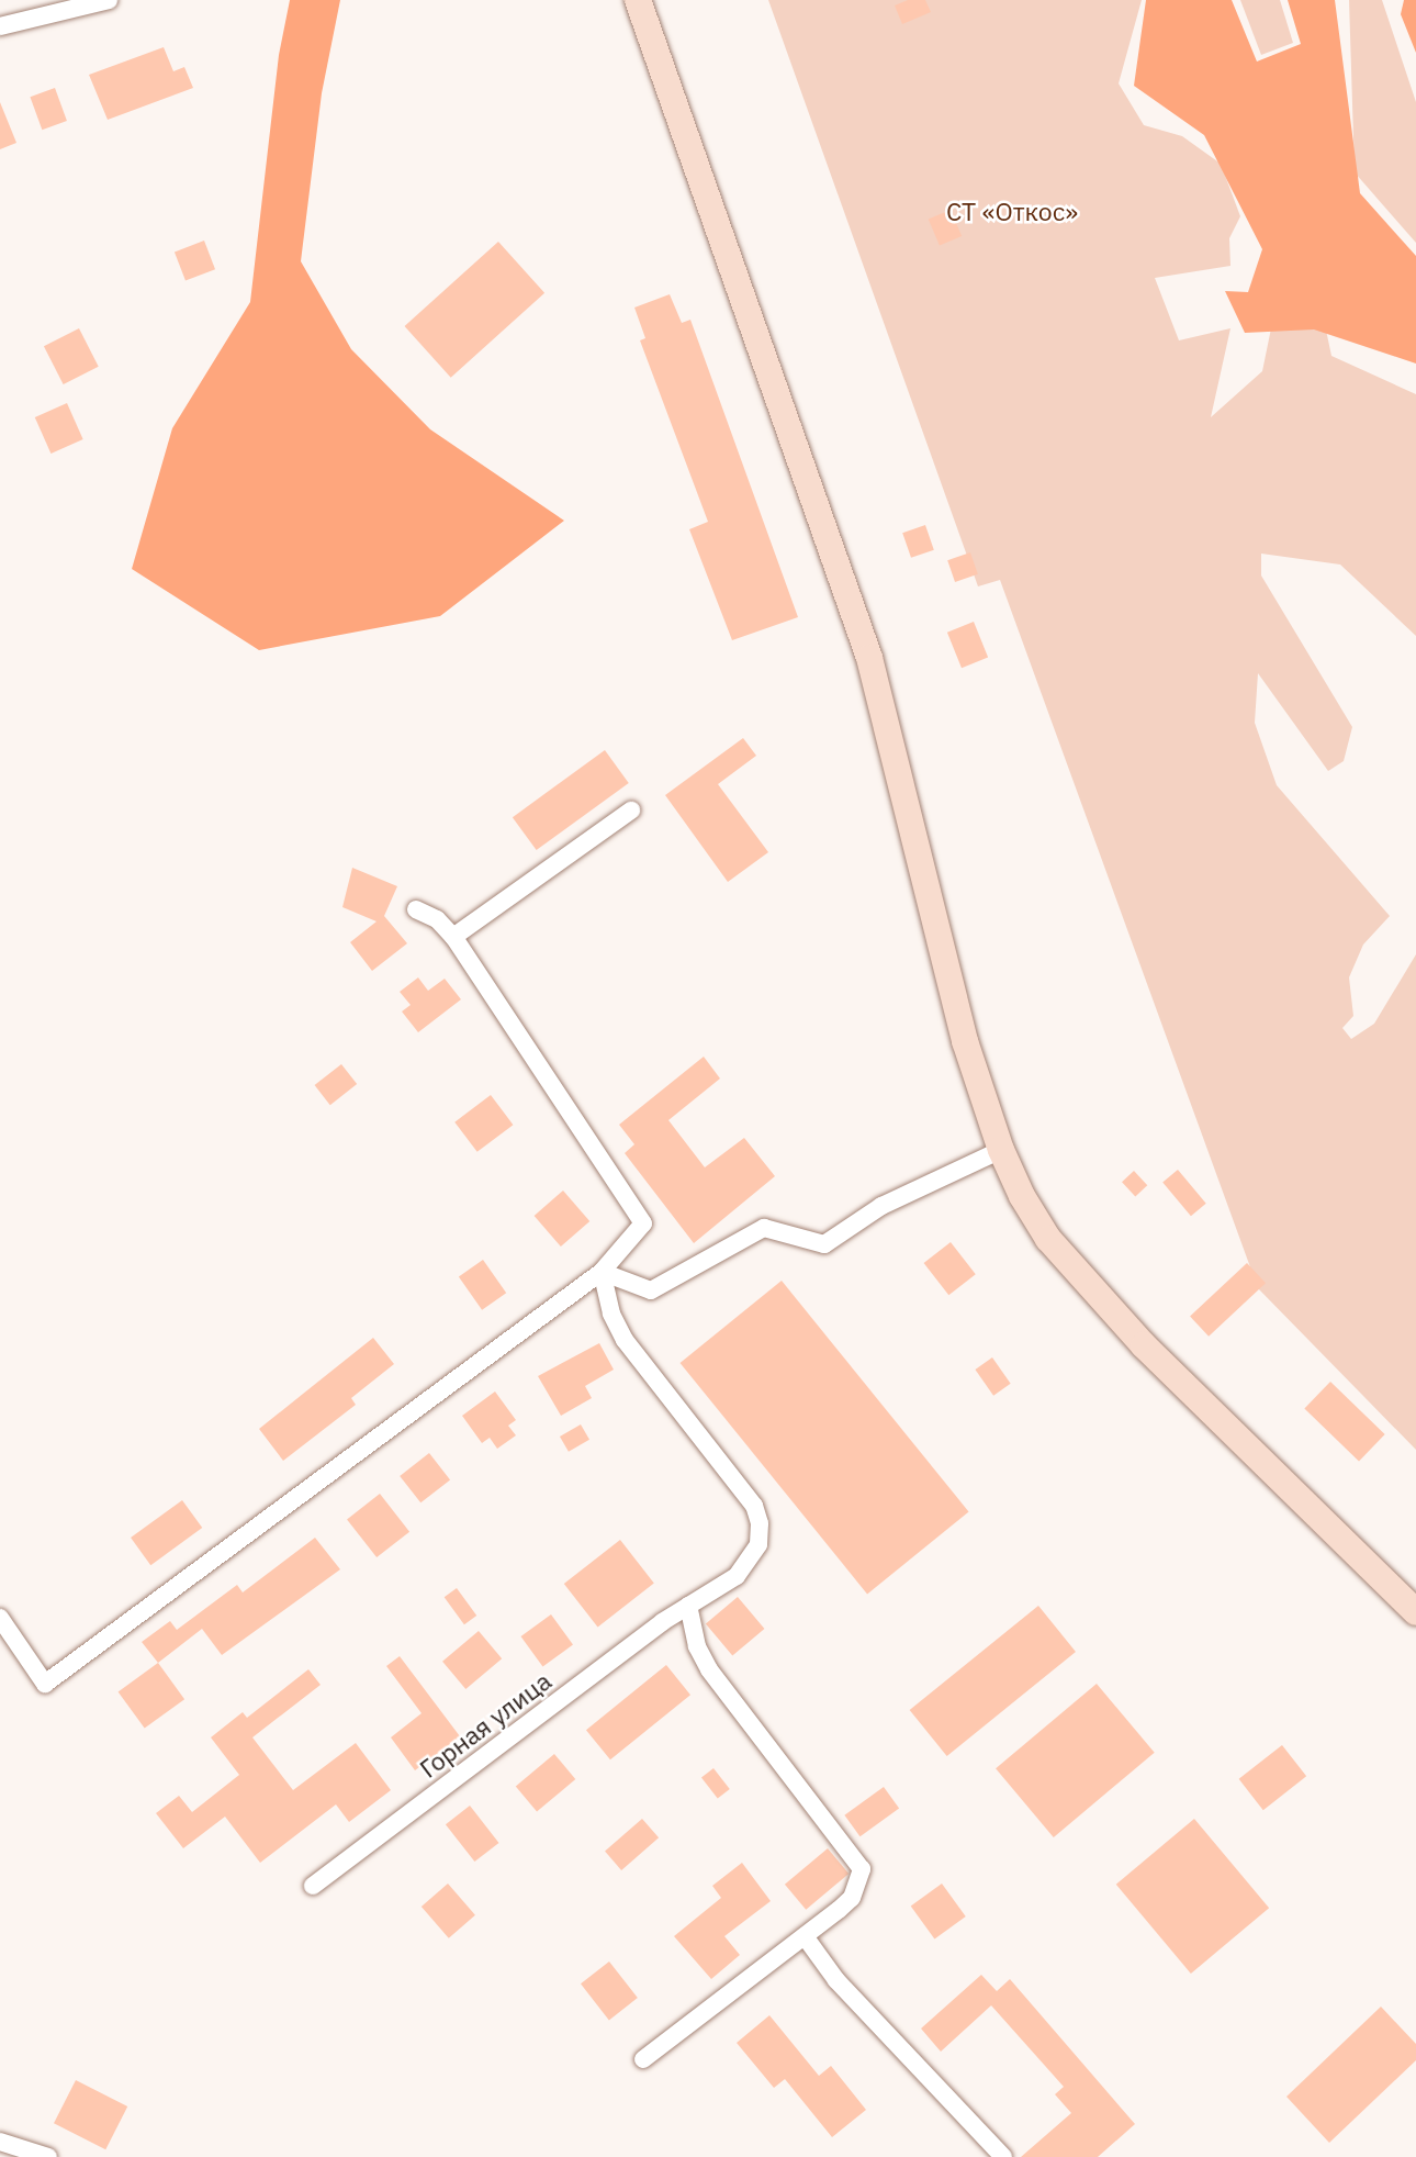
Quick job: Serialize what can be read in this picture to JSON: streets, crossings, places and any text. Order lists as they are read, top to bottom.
{
  "streets": {
    "street": ["Горная улица"]
  },
  "parks": ["СТ «Откос»"]
}
